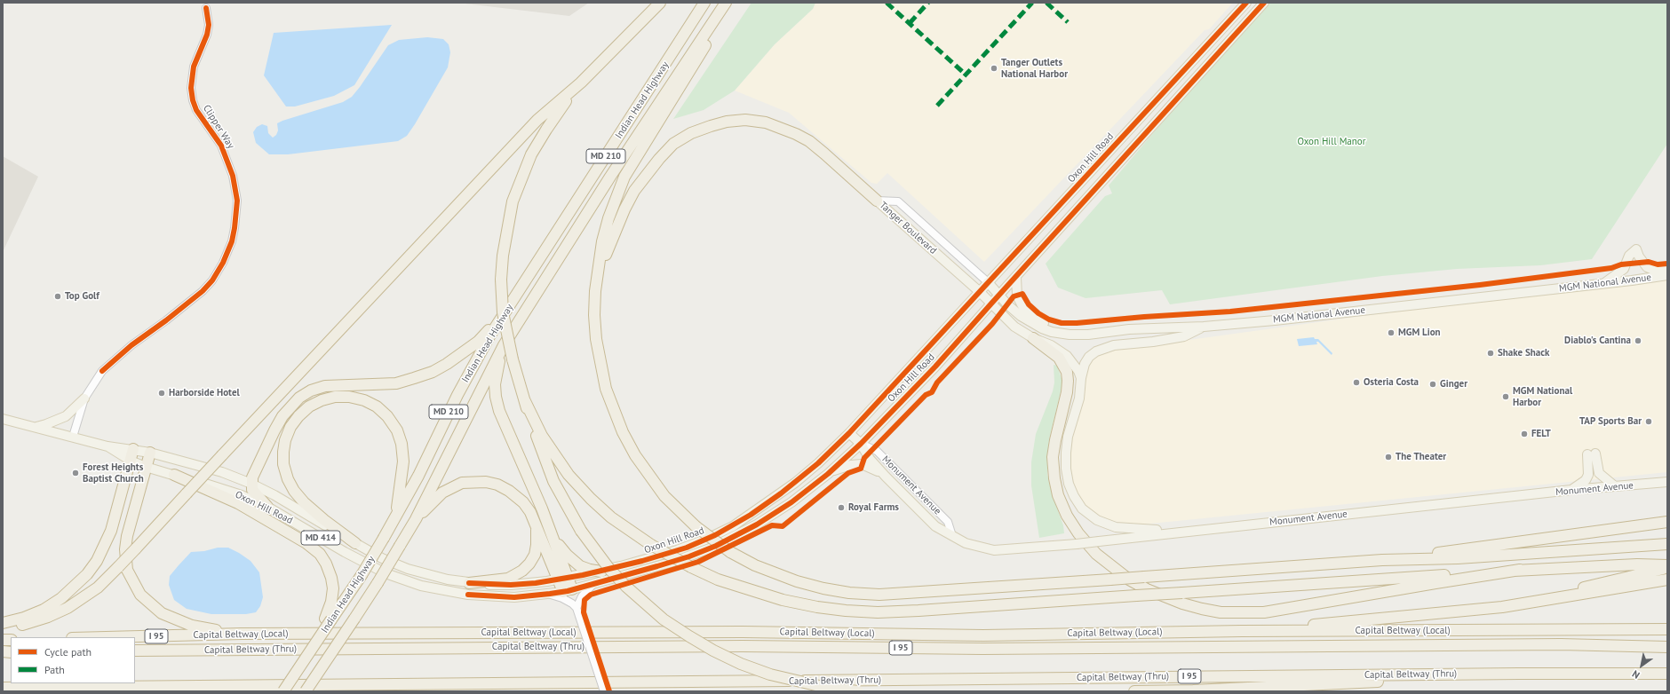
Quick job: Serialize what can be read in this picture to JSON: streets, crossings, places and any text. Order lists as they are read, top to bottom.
{
  "streets": {
    "highway": [
      "Indian Head Highway",
      "MD 210",
      "Capital Beltway (Local)",
      "I 95",
      "Capital Beltway (Thru)"
    ],
    "main road": [
      "Oxon Hill Road",
      "Tanger Boulevard",
      "MGM National Avenue",
      "Monument Avenue",
      "MD 414"
    ],
    "street": ["Clipper Way"]
  },
  "crossings": [
    ["Clipper Way", "Oxon Hill Road"],
    ["Oxon Hill Road", "Tanger Boulevard"],
    ["Oxon Hill Road", "MGM National Avenue"],
    ["Oxon Hill Road", "Monument Avenue"],
    ["Tanger Boulevard", "MGM National Avenue"]
  ],
  "parks": ["Oxon Hill Manor"],
  "places": [
    "Tanger Outlets National Harbor",
    "Top Golf",
    "MGM Lion",
    "Diablo's Cantina",
    "Shake Shack",
    "Osteria Costa",
    "Ginger",
    "Harborside Hotel",
    "MGM National Harbor",
    "TAP Sports Bar",
    "FELT",
    "The Theater",
    "Forest Heights Baptist Church",
    "Royal Farms"
  ],
  "legend": ["Cycle path", "Path"],
  "north": "bottom left"
}
